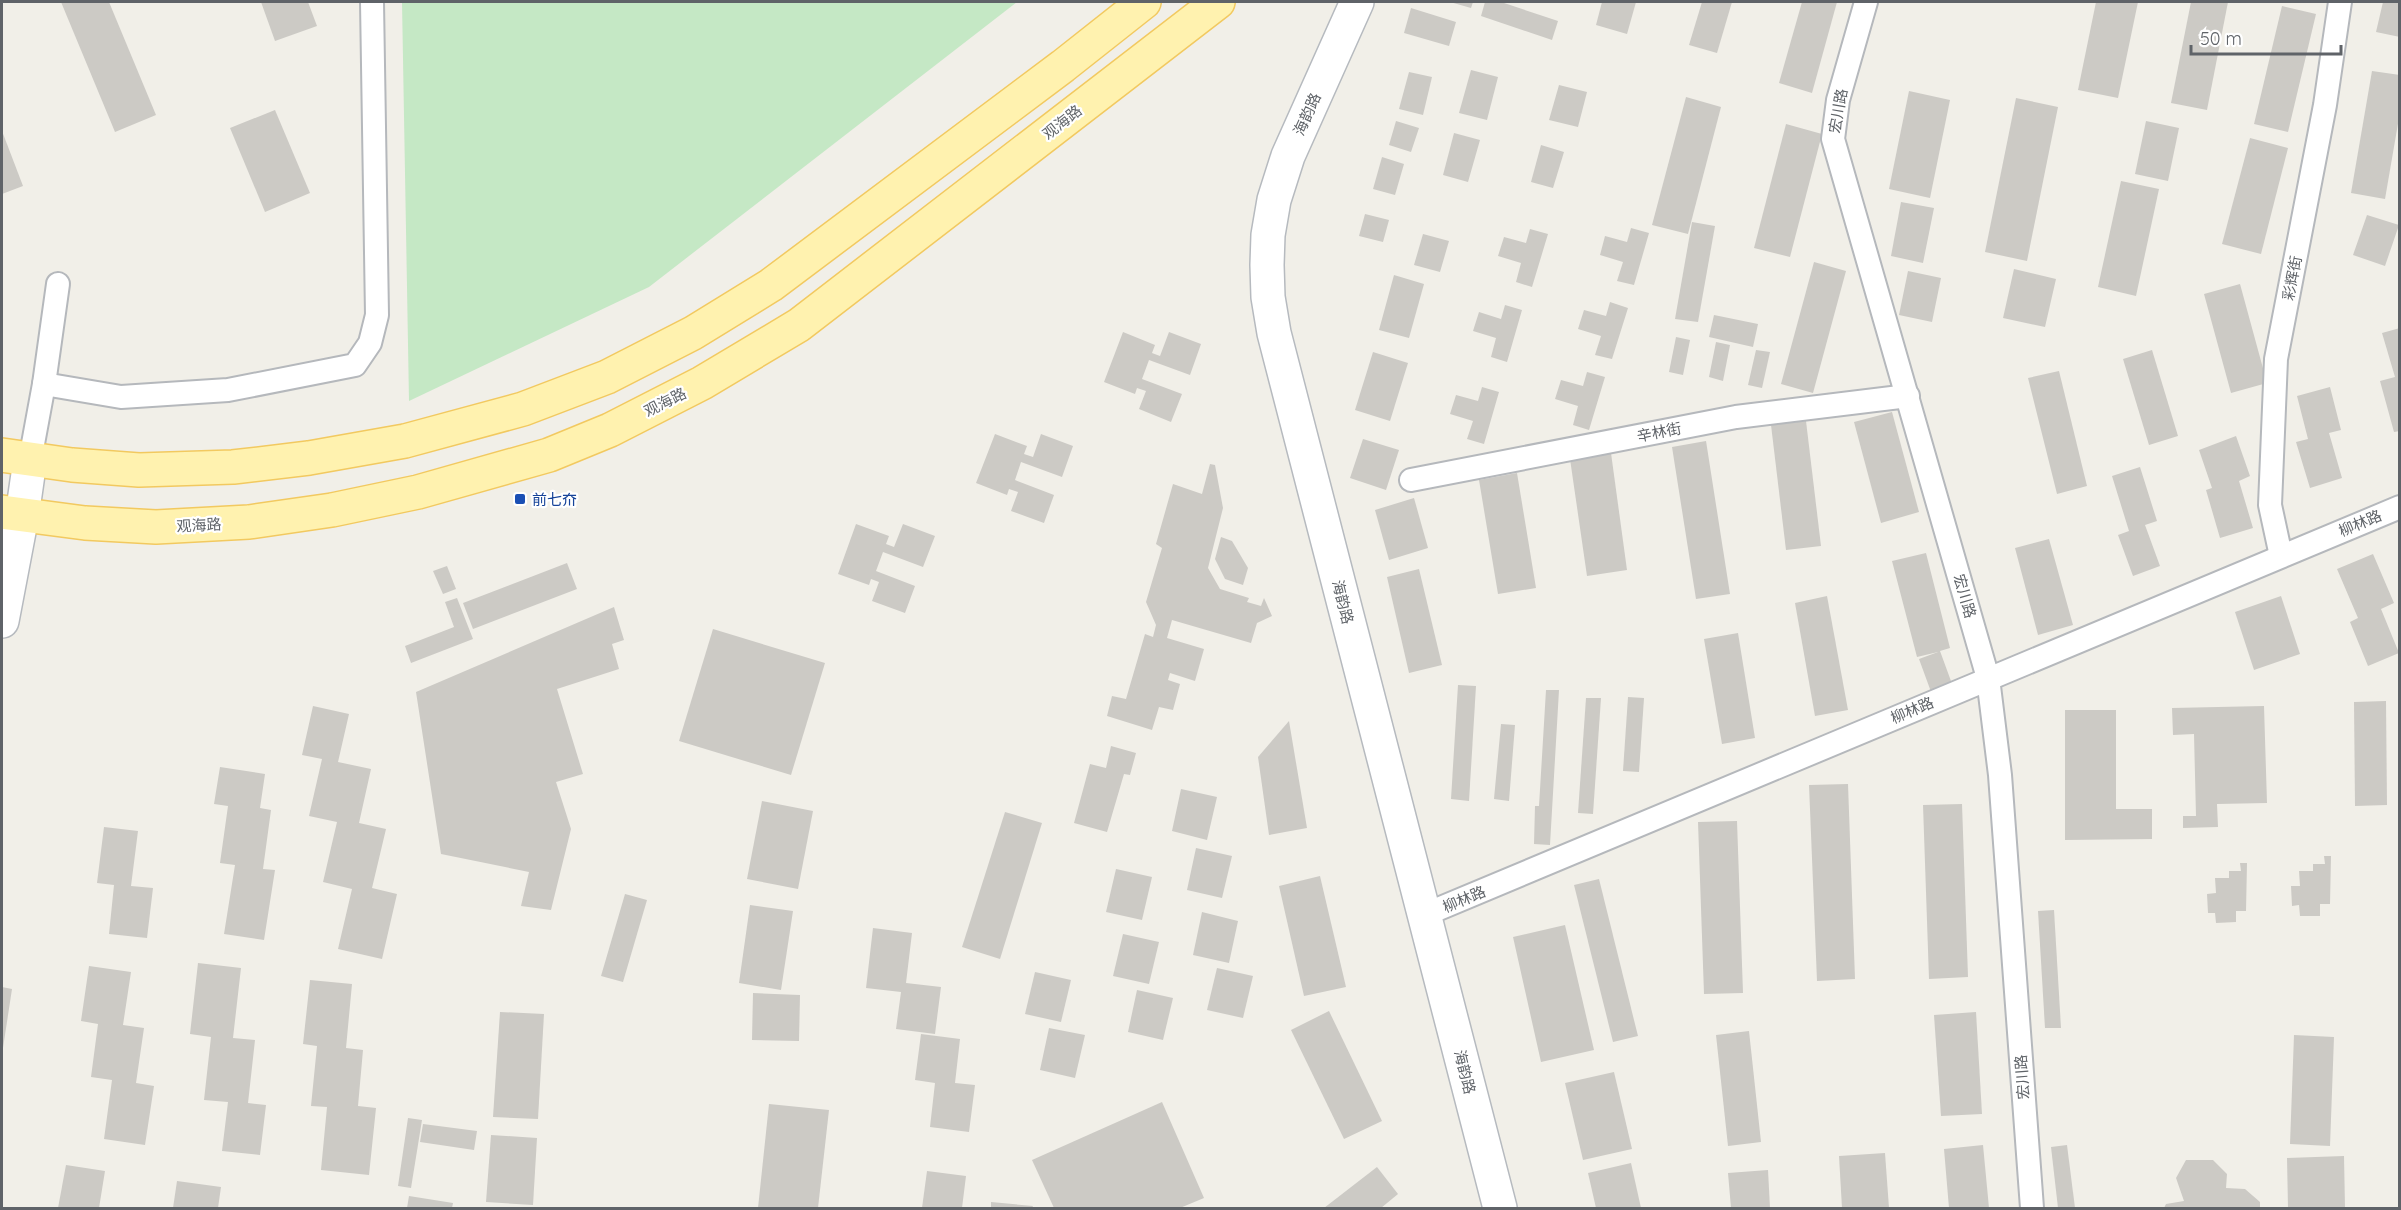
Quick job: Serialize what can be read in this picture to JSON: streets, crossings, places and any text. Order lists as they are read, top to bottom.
{
  "streets": {
    "main road": ["观海路"],
    "street": [
      "宏川路",
      "海韵路",
      "彩辉街",
      "辛林街",
      "柳林路"
    ]
  },
  "crossings": [
    ["宏川路", "辛林街"],
    ["宏川路", "柳林路"],
    ["海韵路", "柳林路"],
    ["彩辉街", "柳林路"]
  ],
  "places": {
    "transit": ["前七夼"]
  },
  "scale_bar": "50 m"
}
